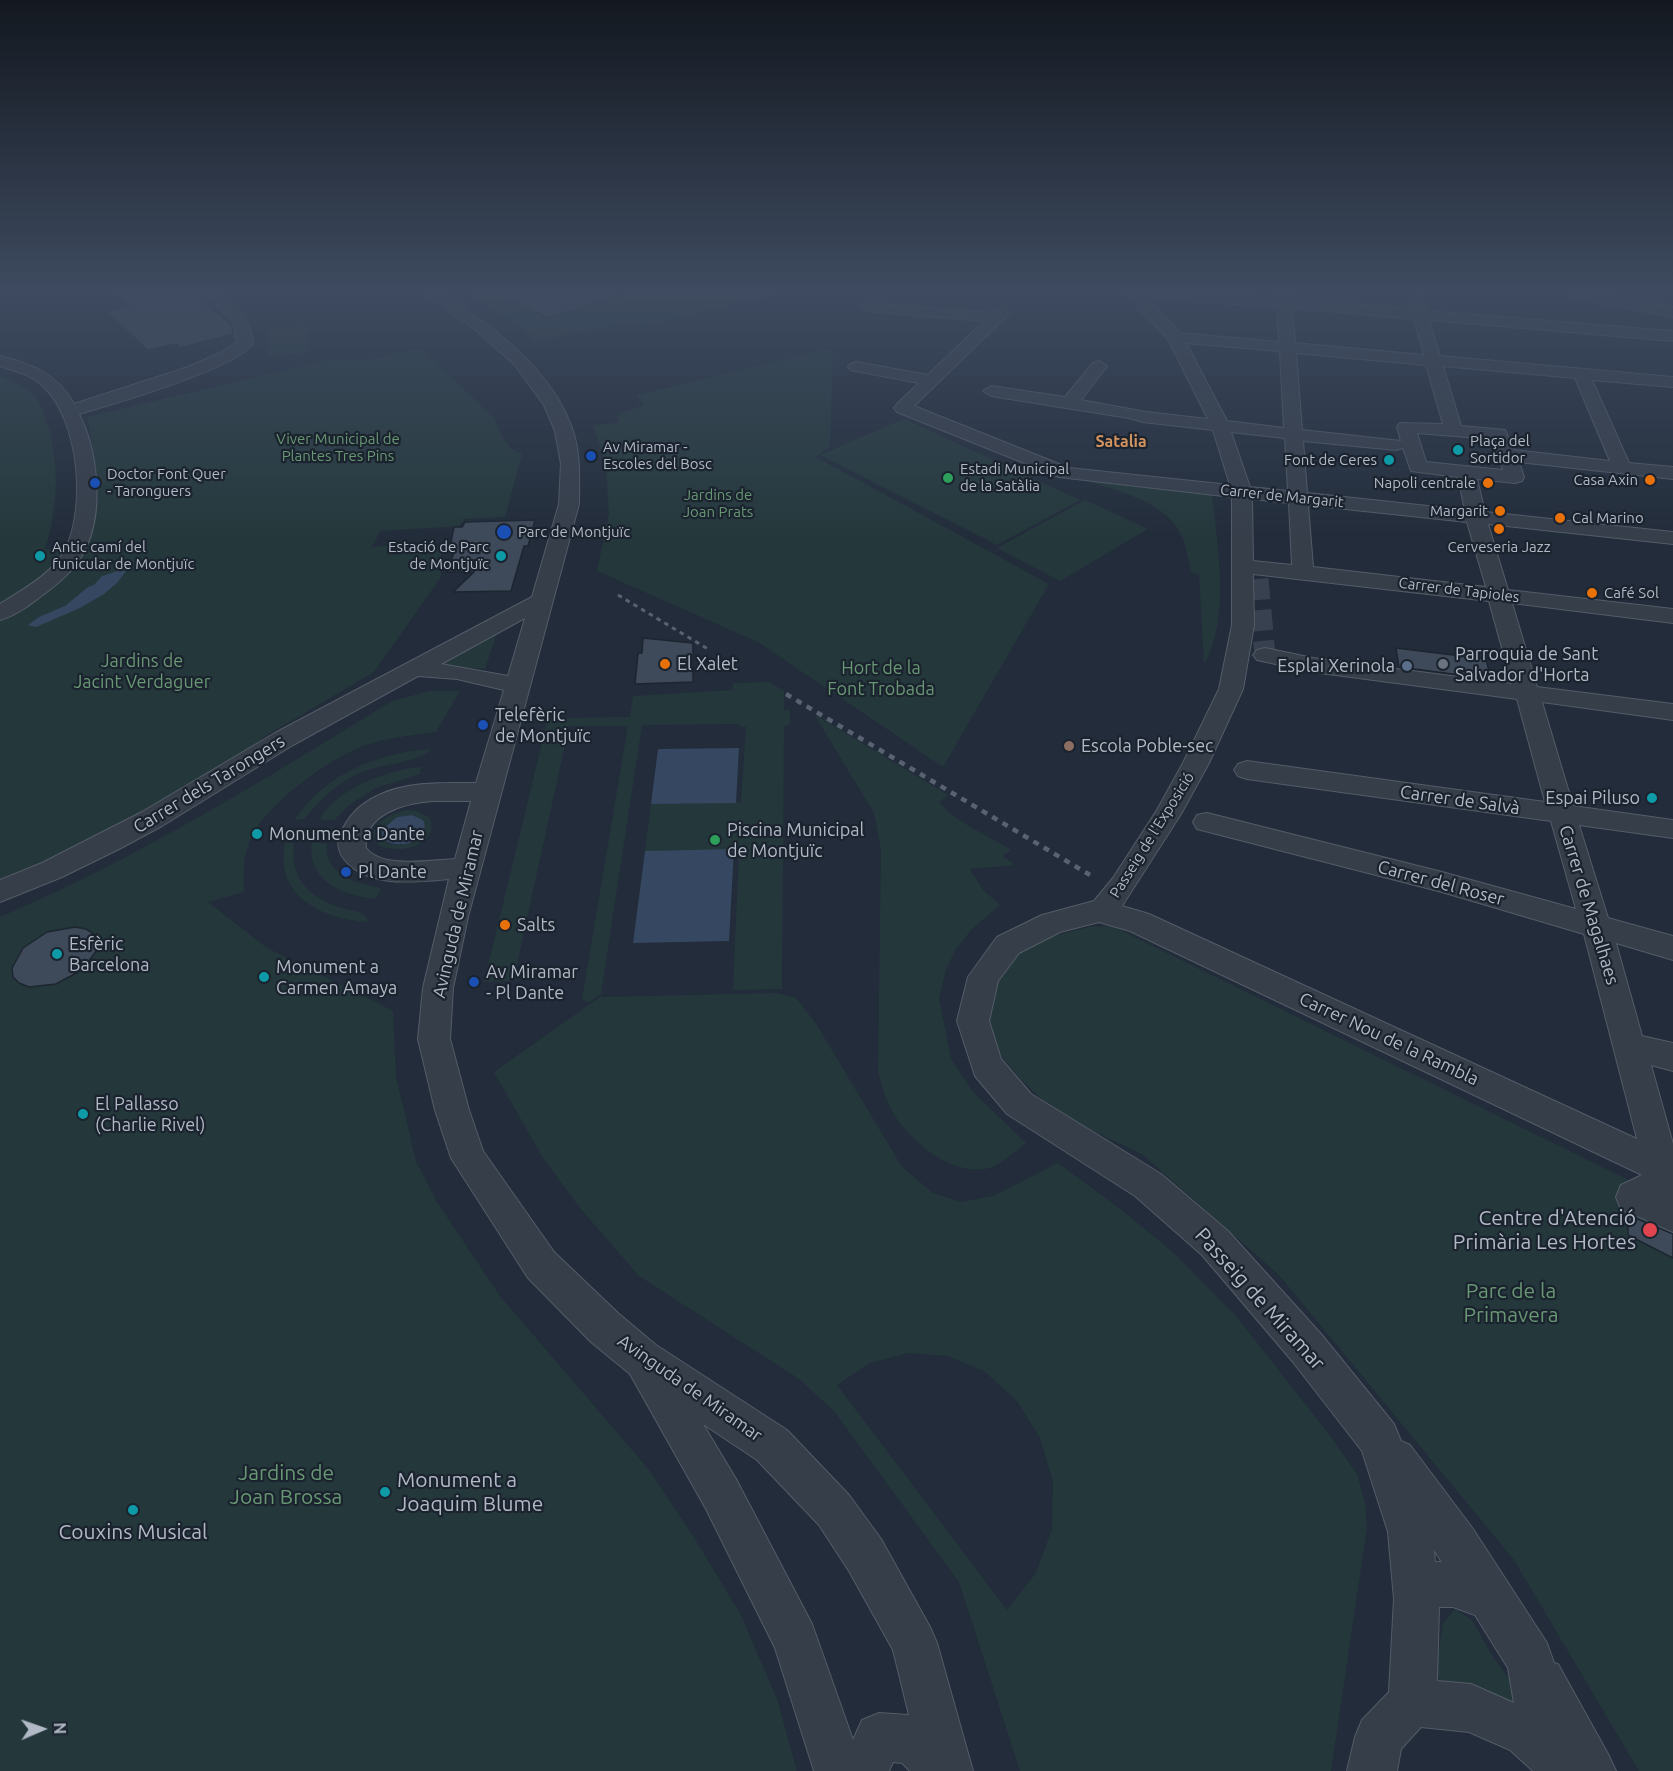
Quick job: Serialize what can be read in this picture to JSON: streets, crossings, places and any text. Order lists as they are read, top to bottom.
{
  "streets": {
    "street": [
      "Carrer de Margarit",
      "Carrer de Tapioles",
      "Carrer dels Tarongers",
      "Carrer de Salvà",
      "Passeig de l'Exposició",
      "Carrer del Roser",
      "Carrer de Magalhaes",
      "Avinguda de Miramar",
      "Carrer Nou de la Rambla",
      "Passeig de Miramar"
    ]
  },
  "crossings": [
    ["Carrer de Margarit", "Passeig de l'Exposició"],
    ["Carrer de Margarit", "Carrer de Magalhaes"],
    ["Carrer de Tapioles", "Passeig de l'Exposició"],
    ["Carrer de Tapioles", "Carrer de Magalhaes"],
    ["Carrer dels Tarongers", "Avinguda de Miramar"],
    ["Carrer de Salvà", "Carrer de Magalhaes"],
    ["Passeig de l'Exposició", "Carrer Nou de la Rambla"],
    ["Passeig de l'Exposició", "Passeig de Miramar"],
    ["Carrer del Roser", "Carrer de Magalhaes"],
    ["Carrer de Magalhaes", "Carrer Nou de la Rambla"],
    ["Carrer Nou de la Rambla", "Passeig de Miramar"]
  ],
  "districts": ["Satalia"],
  "parks": [
    "Viver Municipal de Plantes Tres Pins",
    "Jardins de Joan Prats",
    "Jardins de Jacint Verdaguer",
    "Hort de la Font Trobada",
    "Parc de la Primavera",
    "Jardins de Joan Brossa"
  ],
  "places": [
    "Plaça del Sortidor",
    "Av Miramar - Escoles del Bosc",
    "Font de Ceres",
    "Estadi Municipal de la Satàlia",
    "Casa Axin",
    "Doctor Font Quer - Taronguers",
    "Napoli centrale",
    "Margarit",
    "Cal Marino",
    "Cerveseria Jazz",
    "Parc de Montjuïc",
    "Antic camí del funicular de Montjuïc",
    "Estació de Parc de Montjuïc",
    "Café Sol",
    "El Xalet",
    "Parroquia de Sant Salvador d'Horta",
    "Esplai Xerinola",
    "Telefèric de Montjuïc",
    "Escola Poble-sec",
    "Espai Piluso",
    "Monument a Dante",
    "Piscina Municipal de Montjuïc",
    "Pl Dante",
    "Salts",
    "Esfèric Barcelona",
    "Monument a Carmen Amaya",
    "Av Miramar - Pl Dante",
    "El Pallasso (Charlie Rivel)",
    "Centre d'Atenció Primària Les Hortes",
    "Monument a Joaquim Blume",
    "Couxins Musical"
  ],
  "north": "right"
}
